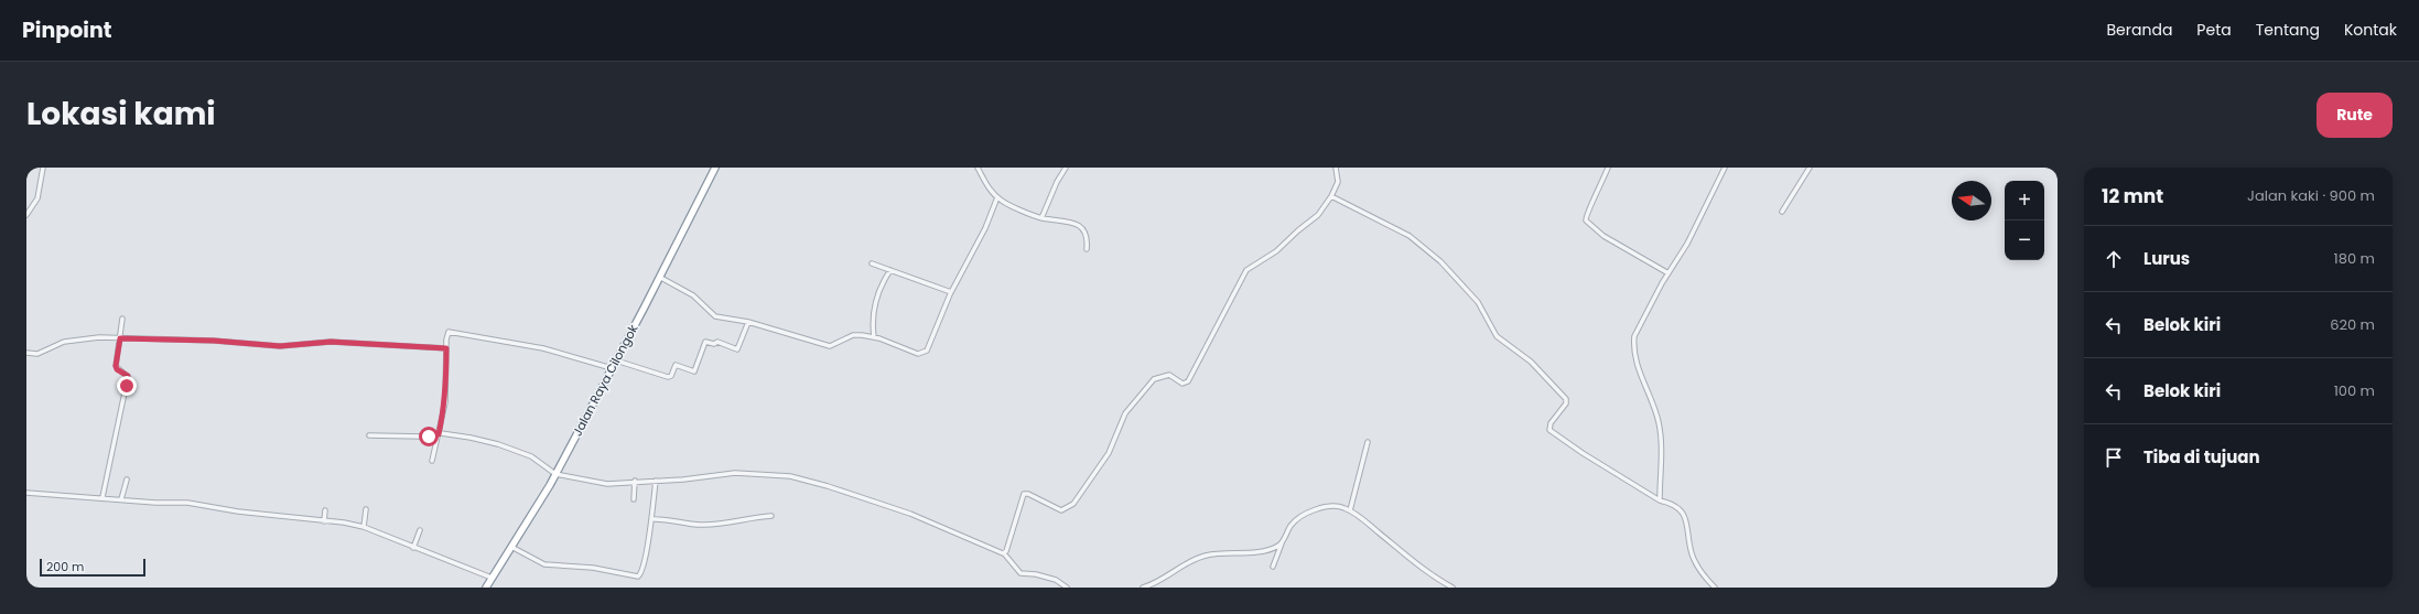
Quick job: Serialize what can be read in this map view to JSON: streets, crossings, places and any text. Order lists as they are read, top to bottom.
{
  "streets": {
    "highway": ["Jalan Raya Cilongok"]
  },
  "scale_bar": "200 m",
  "north": "left",
  "page": {
    "header": "Pinpoint",
    "nav": [
      "Beranda",
      "Peta",
      "Tentang",
      "Kontak"
    ],
    "title": "Lokasi kami",
    "buttons": "Rute",
    "heading": ["12 mnt", "Jalan kaki · 900 m"],
    "map_buttons": ["+", "−"],
    "list": [
      ["Lurus", "180 m"],
      ["Belok kiri", "620 m"],
      ["Belok kiri", "100 m"],
      "Tiba di tujuan"
    ],
    "scale": "200 m"
  }
}
